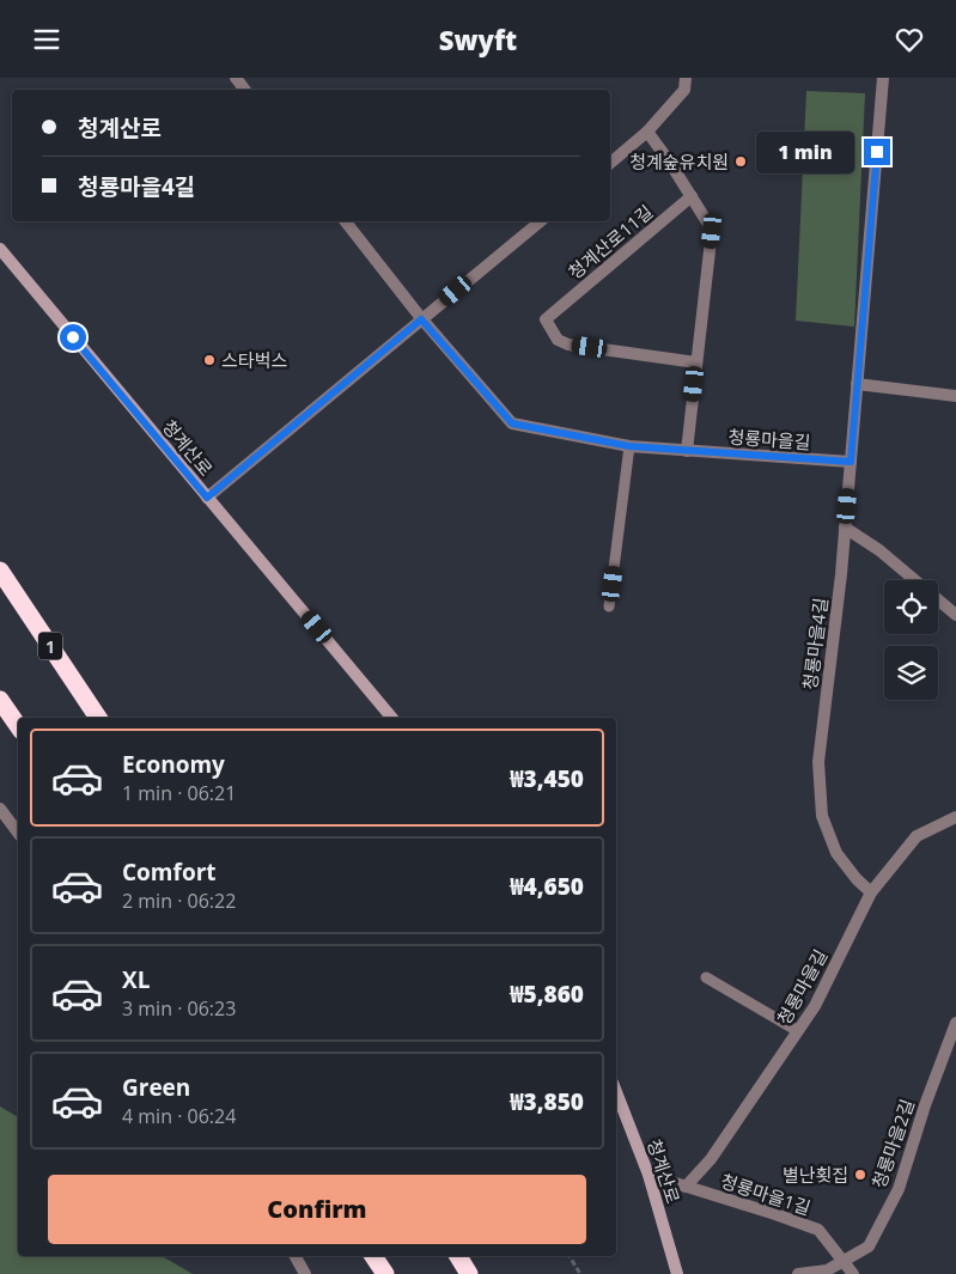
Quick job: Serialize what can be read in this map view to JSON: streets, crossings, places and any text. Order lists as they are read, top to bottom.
{
  "streets": {
    "highway": ["1"],
    "street": [
      "청계산로11길",
      "청룡마을길",
      "청계산로",
      "청룡마을4길",
      "청룡마을2길",
      "청룡마을1길"
    ]
  },
  "crossings": [
    ["청룡마을길", "청룡마을4길"],
    ["청룡마을길", "청룡마을1길"],
    ["청계산로", "청룡마을1길"],
    ["청룡마을2길", "청룡마을1길"]
  ],
  "places": ["청계숲유치원", "스타벅스", "별난횟집"],
  "page": {
    "header": "Swyft",
    "banner": ["청계산로", "청룡마을4길"],
    "bubble": "1 min",
    "list": [
      {
        "name": "Economy",
        "note": "1 min · 06:21",
        "value": "₩3,450"
      },
      {
        "name": "Comfort",
        "note": "2 min · 06:22",
        "value": "₩4,650"
      },
      {
        "name": "XL",
        "note": "3 min · 06:23",
        "value": "₩5,860"
      },
      {
        "name": "Green",
        "note": "4 min · 06:24",
        "value": "₩3,850"
      }
    ],
    "buttons": "Confirm"
  }
}
